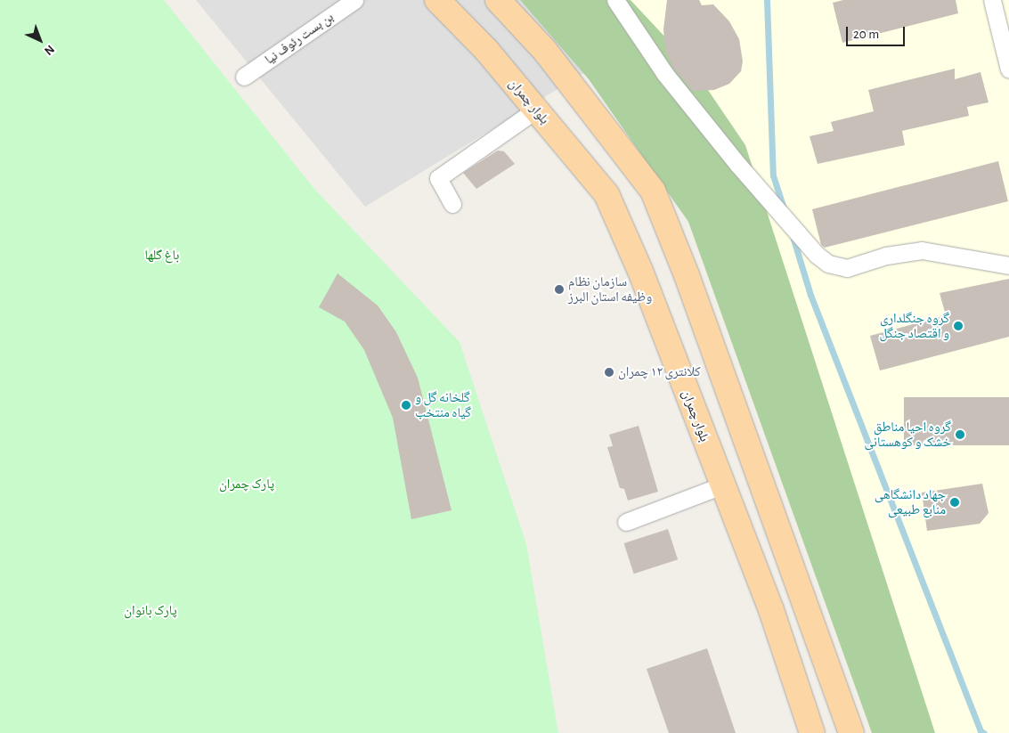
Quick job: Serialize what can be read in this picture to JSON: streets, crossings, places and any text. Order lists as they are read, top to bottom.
{
  "streets": {
    "main road": ["بلوار چمران"],
    "street": ["بن بست رئوف نیا"]
  },
  "parks": ["باغ گلها", "پارک چمران", "پارک بانوان"],
  "places": [
    "سازمان نظام وظیفه استان البرز",
    "گروه جنگلداری و اقتصاد جنگل",
    "کلانتری ۱۲ چمران",
    "گلخانه گل و گیاه منتخب",
    "گروه احیا مناطق خشک و کوهستانی",
    "جهاد دانشگاهی منابع طبیعی"
  ],
  "scale_bar": "20 m",
  "north": "bottom right"
}
